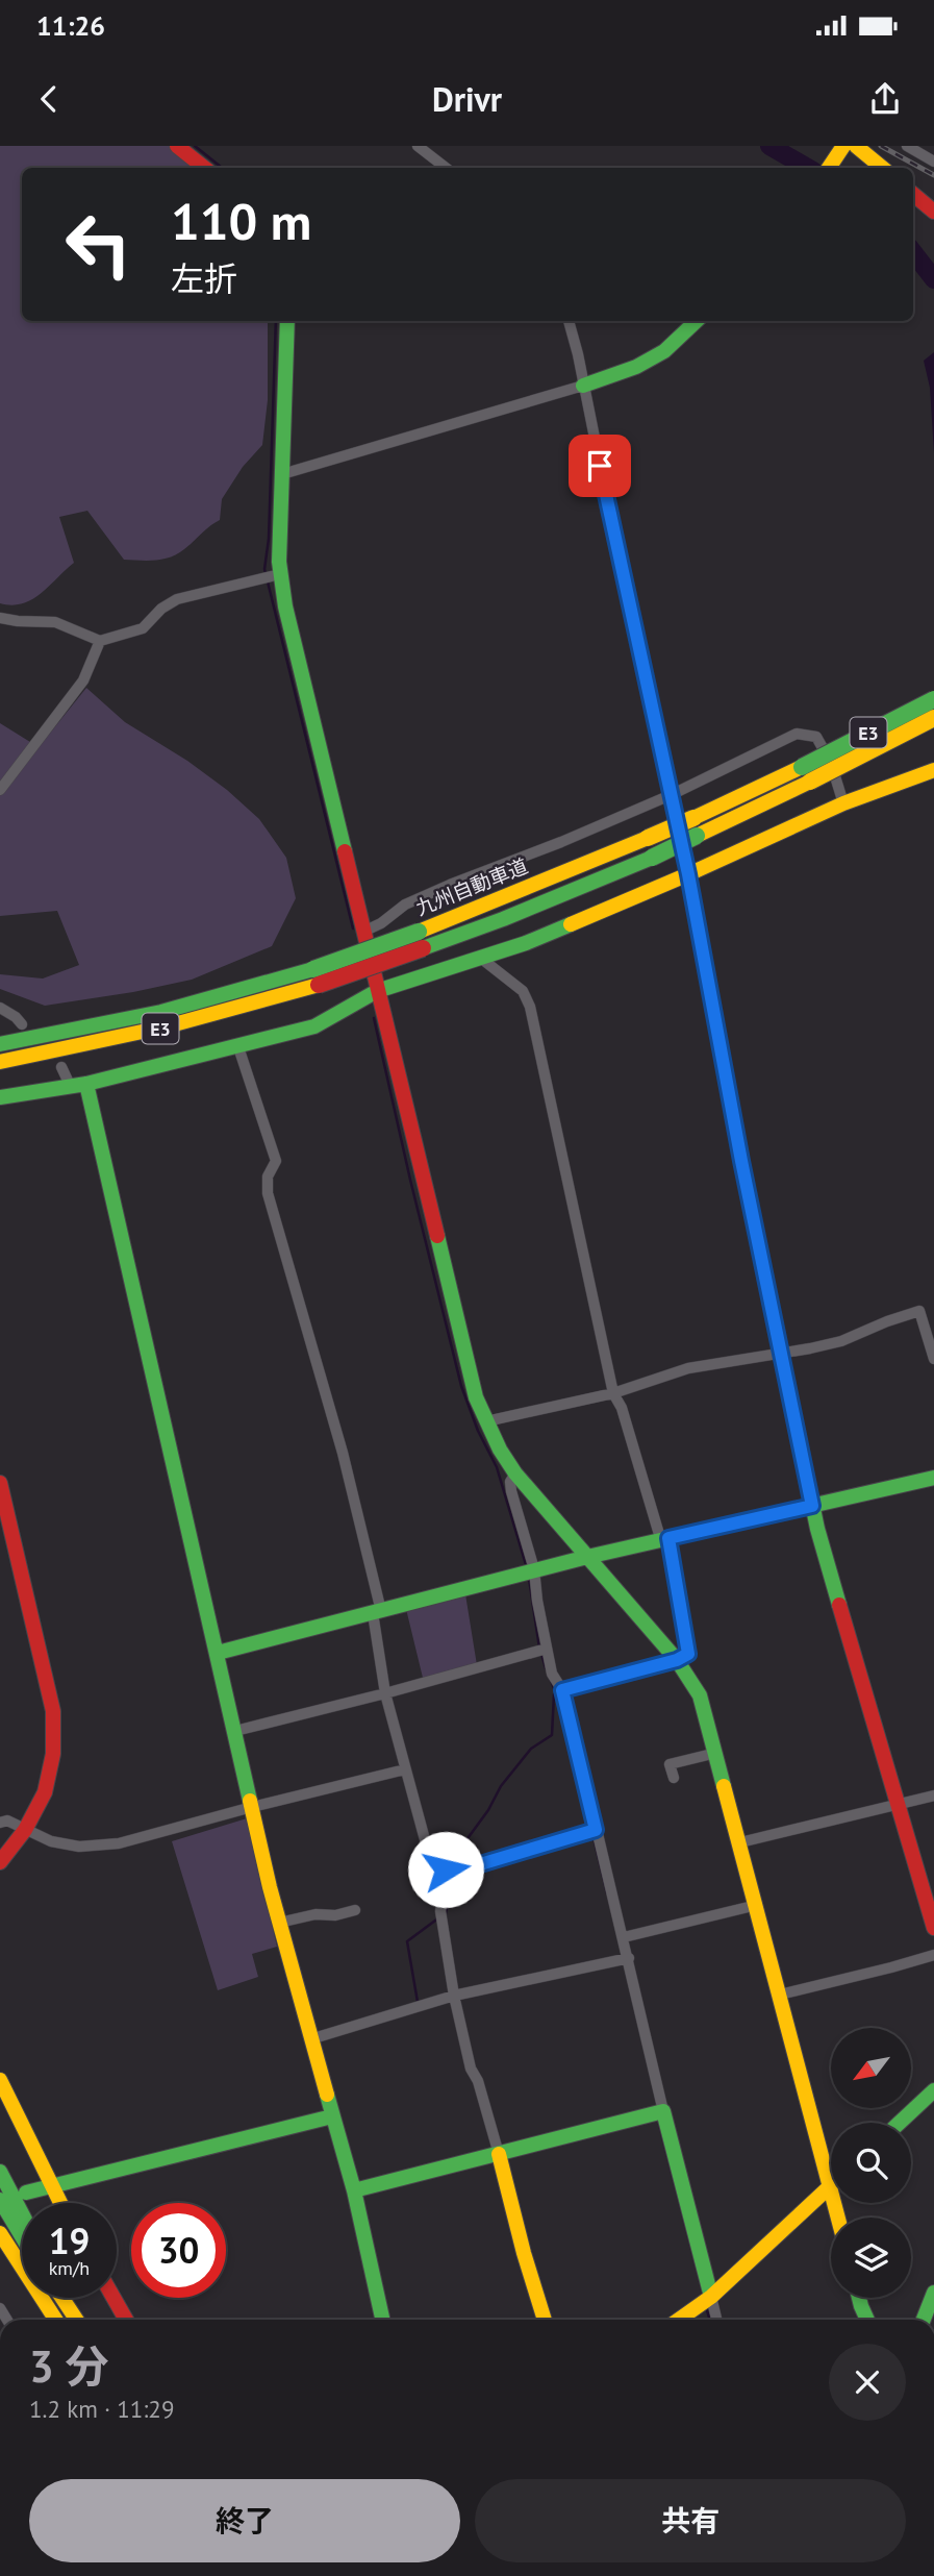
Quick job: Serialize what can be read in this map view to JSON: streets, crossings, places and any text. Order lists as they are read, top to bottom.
{
  "streets": {
    "main road": ["E3", "九州自動車道"]
  },
  "north": "bottom left",
  "page": {
    "status": "11:26",
    "header": "Drivr",
    "turn": ["110 m", "左折"],
    "speed": "19 km/h",
    "limit": "30",
    "heading": ["3 分", "1.2 km · 11:29"],
    "buttons": ["終了", "共有"]
  }
}
